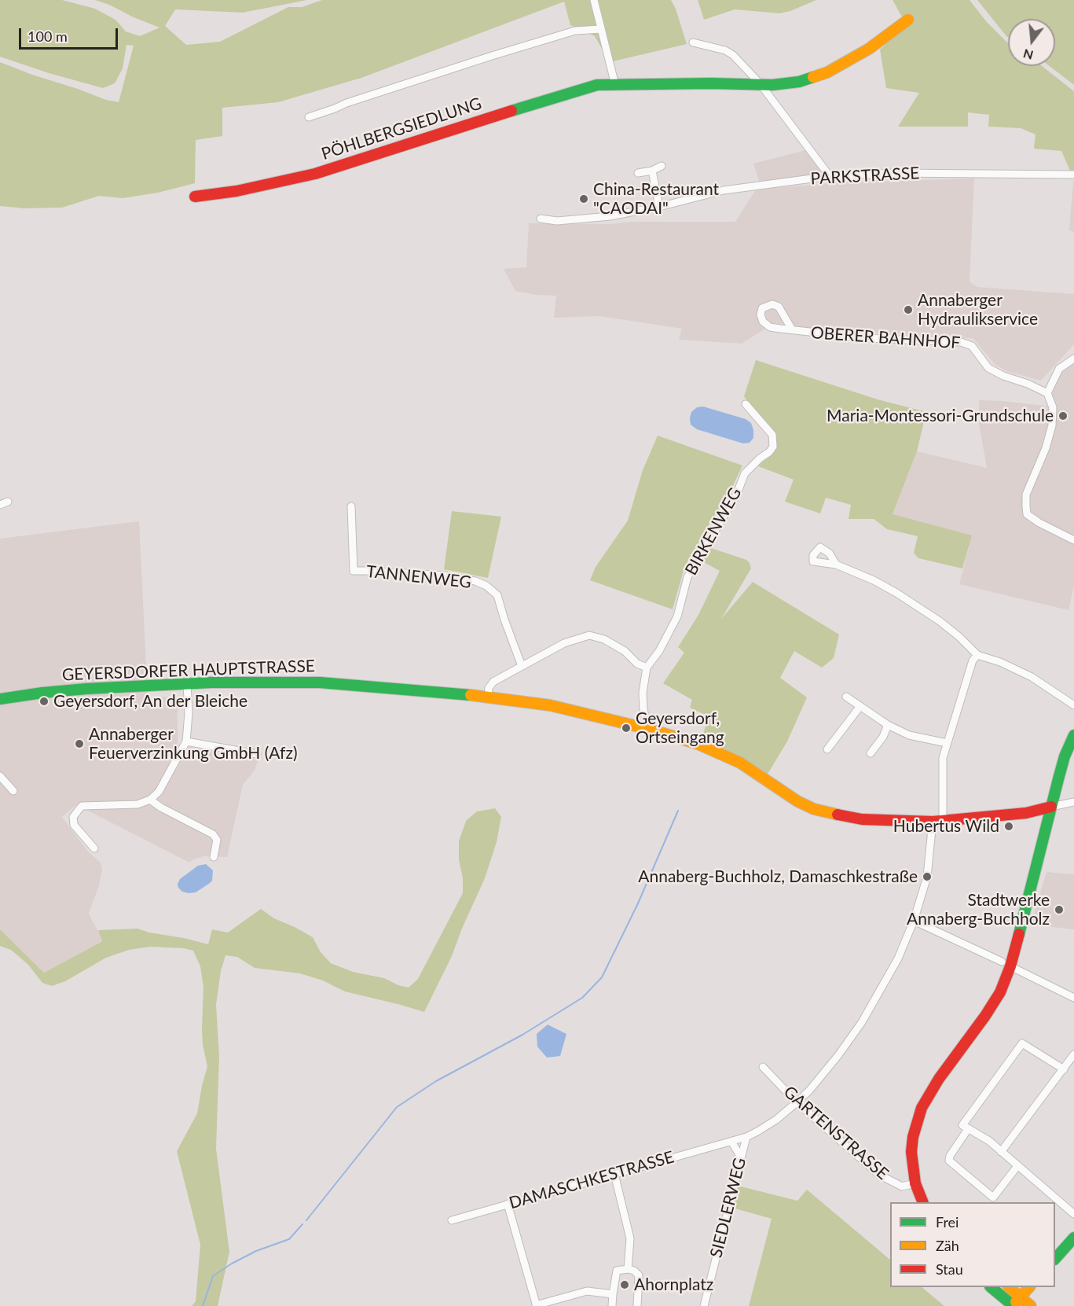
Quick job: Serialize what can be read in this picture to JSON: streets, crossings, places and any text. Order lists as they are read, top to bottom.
{
  "streets": {
    "main road": ["PÖHLBERGSIEDLUNG", "GEYERSDORFER HAUPTSTRASSE"],
    "street": [
      "PARKSTRASSE",
      "OBERER BAHNHOF",
      "BIRKENWEG",
      "TANNENWEG",
      "GARTENSTRASSE",
      "DAMASCHKESTRASSE",
      "SIEDLERWEG"
    ]
  },
  "crossings": [
    ["BIRKENWEG", "GEYERSDORFER HAUPTSTRASSE"],
    ["GEYERSDORFER HAUPTSTRASSE", "DAMASCHKESTRASSE"],
    ["GARTENSTRASSE", "DAMASCHKESTRASSE"],
    ["DAMASCHKESTRASSE", "SIEDLERWEG"]
  ],
  "places": [
    "China-Restaurant \"CAODAI\"",
    "Annaberger Hydraulikservice",
    "Maria-Montessori-Grundschule",
    "Geyersdorf, An der Bleiche",
    "Geyersdorf, Ortseingang",
    "Annaberger Feuerverzinkung GmbH (Afz)",
    "Hubertus Wild",
    "Annaberg-Buchholz, Damaschkestraße",
    "Stadtwerke Annaberg-Buchholz",
    "Ahornplatz"
  ],
  "legend": ["Frei", "Zäh", "Stau"],
  "scale_bar": "100 m",
  "north": "bottom"
}
